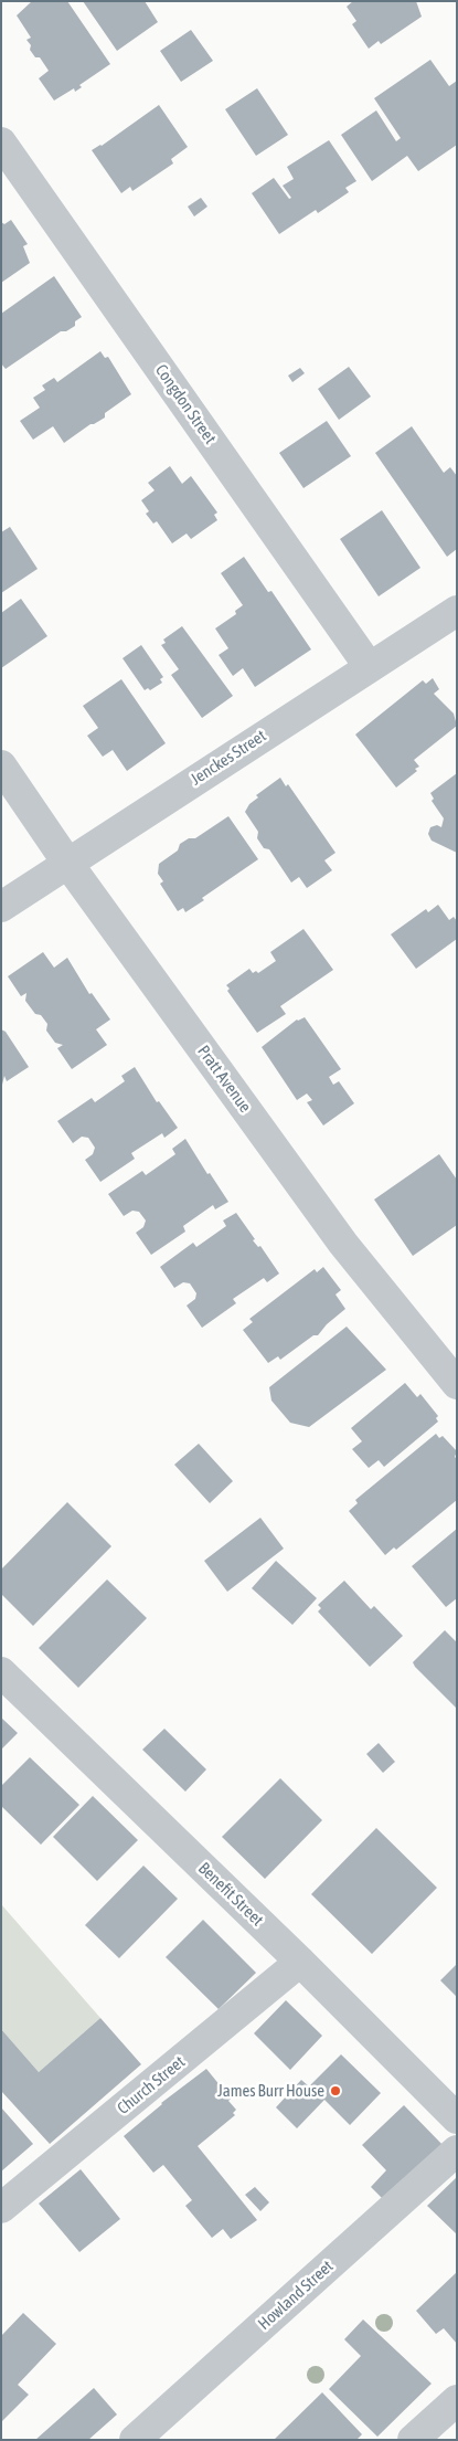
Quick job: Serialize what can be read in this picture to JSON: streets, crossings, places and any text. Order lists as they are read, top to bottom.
{
  "streets": {
    "street": [
      "Congdon Street",
      "Jenckes Street",
      "Pratt Avenue",
      "Benefit Street",
      "Church Street",
      "Howland Street"
    ]
  },
  "crossings": [
    ["Congdon Street", "Jenckes Street"],
    ["Jenckes Street", "Pratt Avenue"],
    ["Benefit Street", "Church Street"]
  ],
  "places": ["James Burr House"]
}
